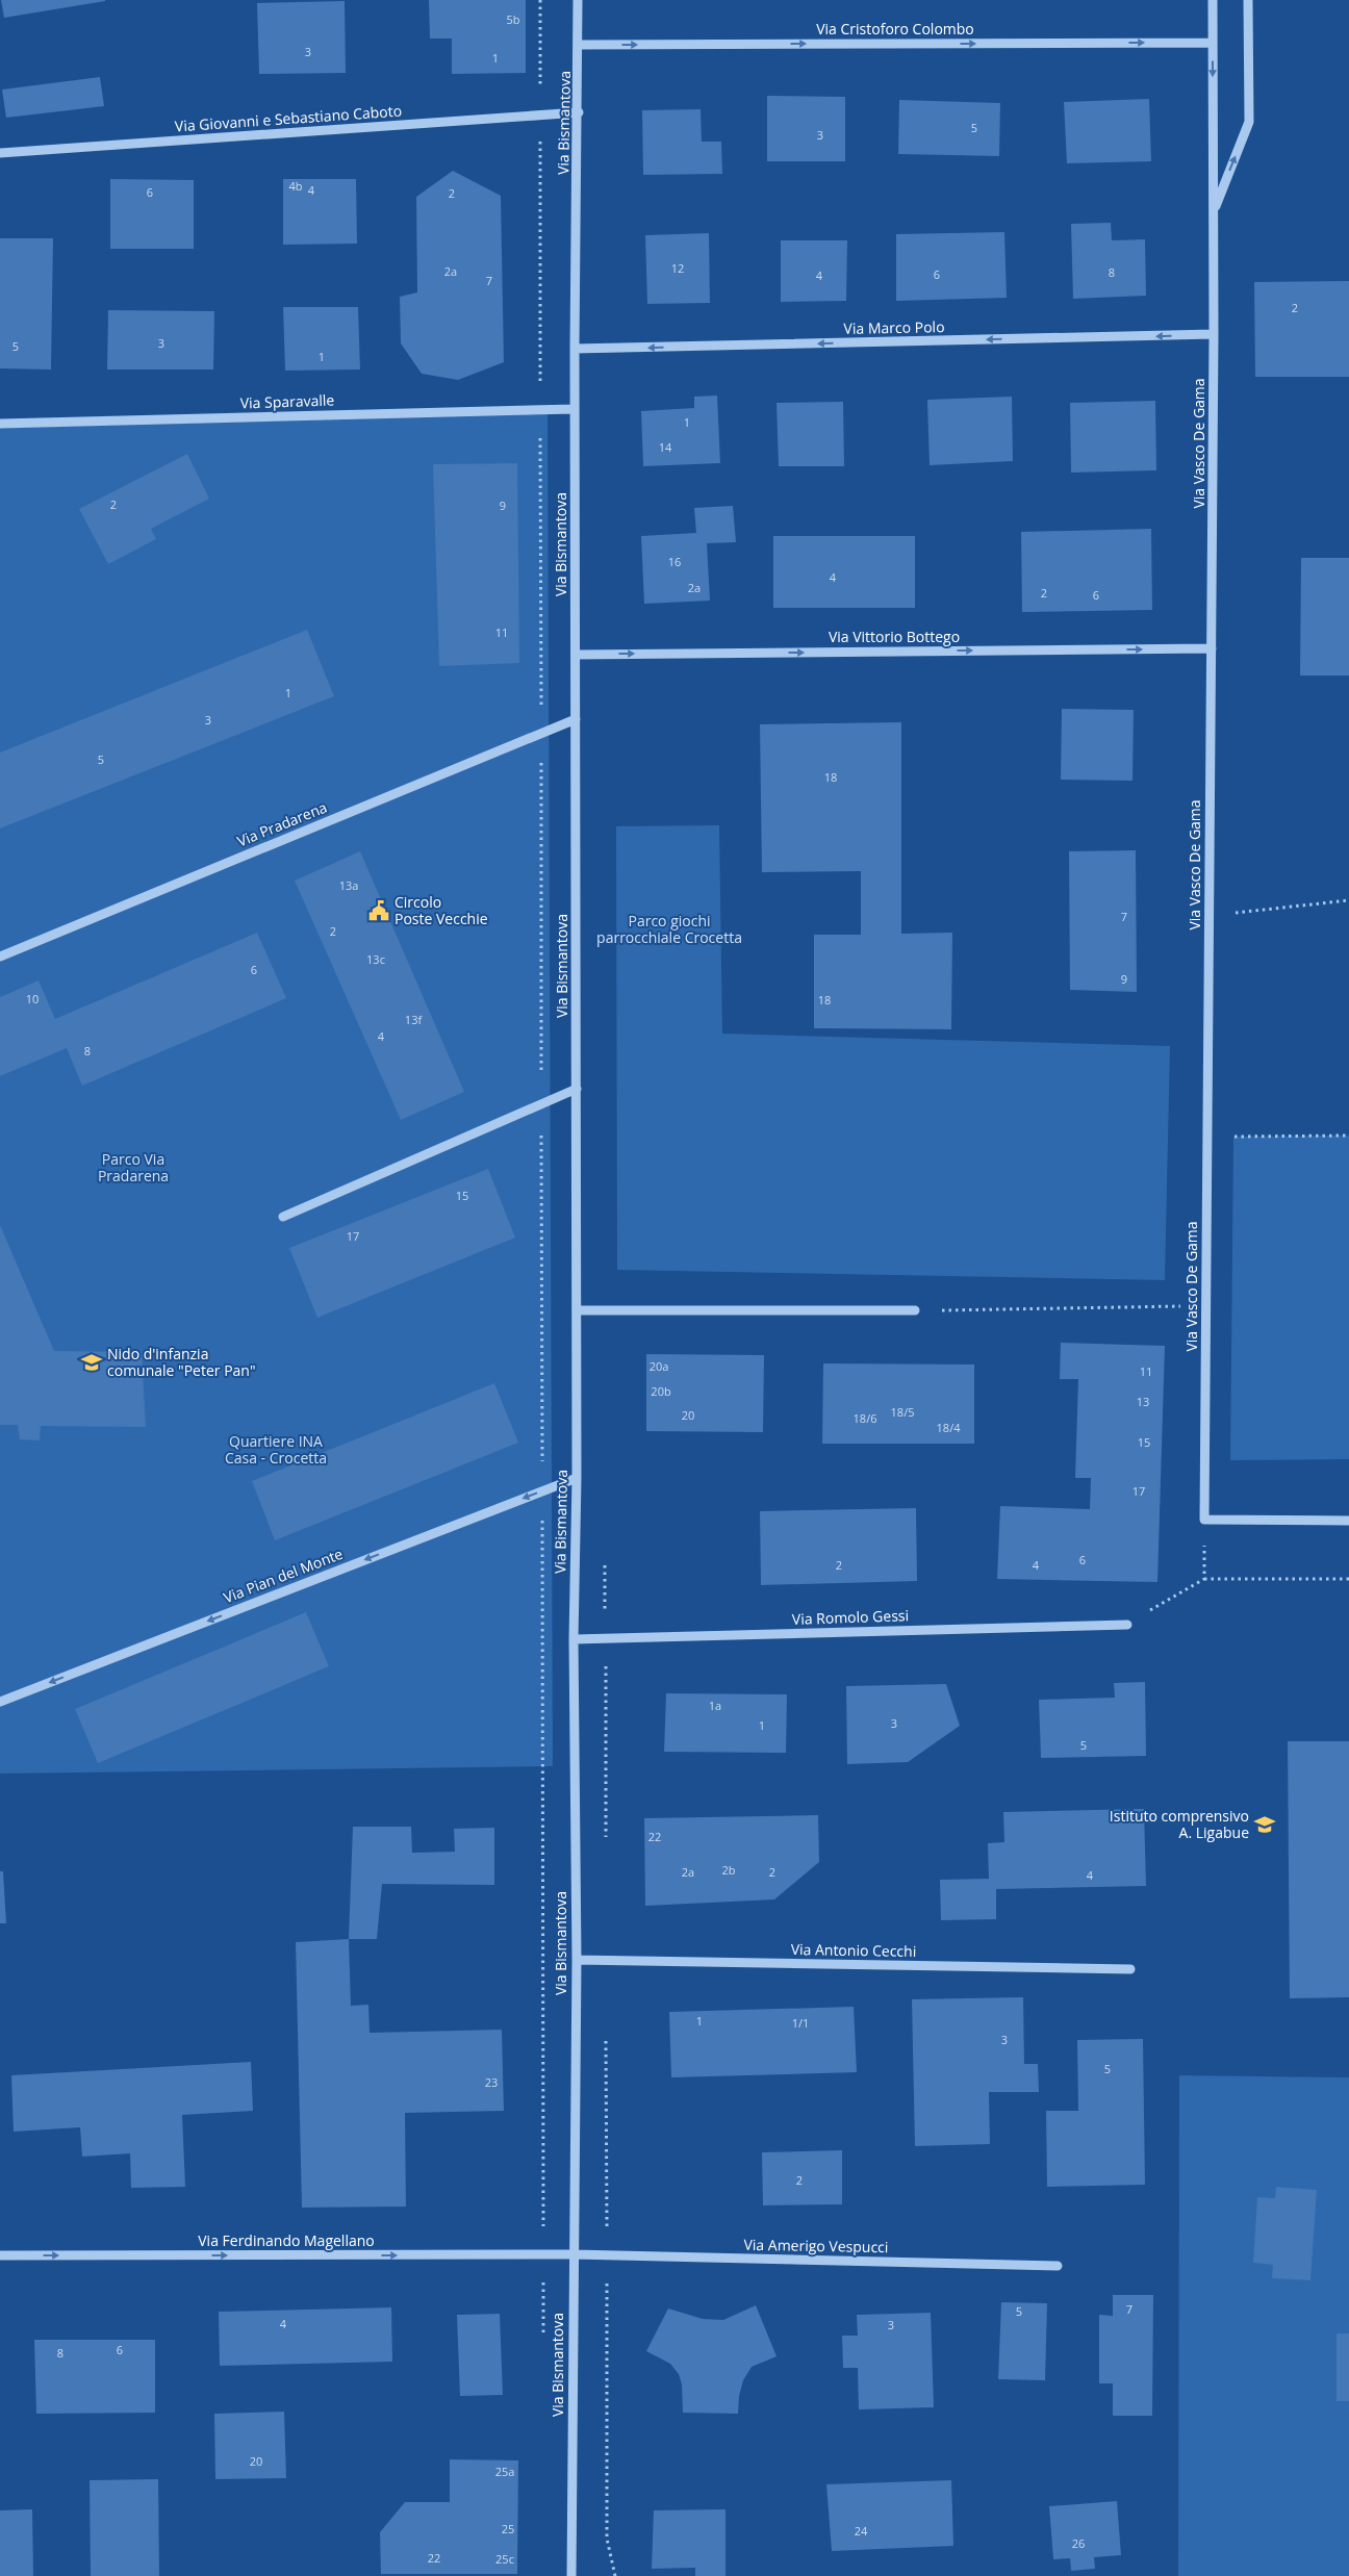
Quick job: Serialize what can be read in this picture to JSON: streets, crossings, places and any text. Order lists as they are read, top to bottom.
{
  "streets": {
    "street": [
      "Via Cristoforo Colombo",
      "Via Giovanni e Sebastiano Caboto",
      "Via Bismantova",
      "Via Marco Polo",
      "Via Sparavalle",
      "Via Vasco De Gama",
      "Via Vittorio Bottego",
      "Via Pradarena",
      "Via Pian del Monte",
      "Via Romolo Gessi",
      "Via Antonio Cecchi",
      "Via Ferdinando Magellano",
      "Via Amerigo Vespucci"
    ]
  },
  "crossings": [
    ["Via Cristoforo Colombo", "Via Bismantova"],
    ["Via Cristoforo Colombo", "Via Vasco De Gama"],
    ["Via Giovanni e Sebastiano Caboto", "Via Bismantova"],
    ["Via Bismantova", "Via Marco Polo"],
    ["Via Bismantova", "Via Sparavalle"],
    ["Via Bismantova", "Via Vittorio Bottego"],
    ["Via Bismantova", "Via Pradarena"],
    ["Via Bismantova", "Via Pian del Monte"],
    ["Via Bismantova", "Via Romolo Gessi"],
    ["Via Bismantova", "Via Antonio Cecchi"],
    ["Via Bismantova", "Via Ferdinando Magellano"],
    ["Via Bismantova", "Via Amerigo Vespucci"],
    ["Via Marco Polo", "Via Vasco De Gama"],
    ["Via Vasco De Gama", "Via Vittorio Bottego"],
    ["Via Ferdinando Magellano", "Via Amerigo Vespucci"]
  ],
  "one_way": [
    "Via Cristoforo Colombo",
    "Via Marco Polo",
    "Via Vittorio Bottego",
    "Via Pian del Monte",
    "Via Ferdinando Magellano"
  ],
  "parks": ["Parco giochi parrocchiale Crocetta", "Parco Via Pradarena", "Quartiere INA Casa - Crocetta"],
  "places": {
    "public building": ["Circolo Poste Vecchie"],
    "school or university": ["Nido d'infanzia comunale \"Peter Pan\"", "Istituto comprensivo A. Ligabue"]
  },
  "house_numbers": [
    "5b",
    "3",
    "1",
    "5",
    "3",
    "4b",
    "4",
    "6",
    "2",
    "12",
    "2a",
    "8",
    "6",
    "4",
    "7",
    "2",
    "3",
    "5",
    "1",
    "1",
    "14",
    "2",
    "9",
    "16",
    "4",
    "2a",
    "2",
    "6",
    "11",
    "1",
    "3",
    "5",
    "18",
    "13a",
    "7",
    "2",
    "13c",
    "6",
    "9",
    "10",
    "18",
    "13f",
    "4",
    "8",
    "15",
    "17",
    "20a",
    "11",
    "20b",
    "13",
    "18/5",
    "20",
    "18/6",
    "18/4",
    "15",
    "17",
    "6",
    "2",
    "4",
    "1a",
    "3",
    "1",
    "5",
    "22",
    "2b",
    "2a",
    "2",
    "4",
    "1",
    "1/1",
    "3",
    "5",
    "23",
    "2",
    "7",
    "5",
    "4",
    "3",
    "6",
    "8",
    "20",
    "25a",
    "25",
    "24",
    "26",
    "22",
    "25c"
  ]
}
